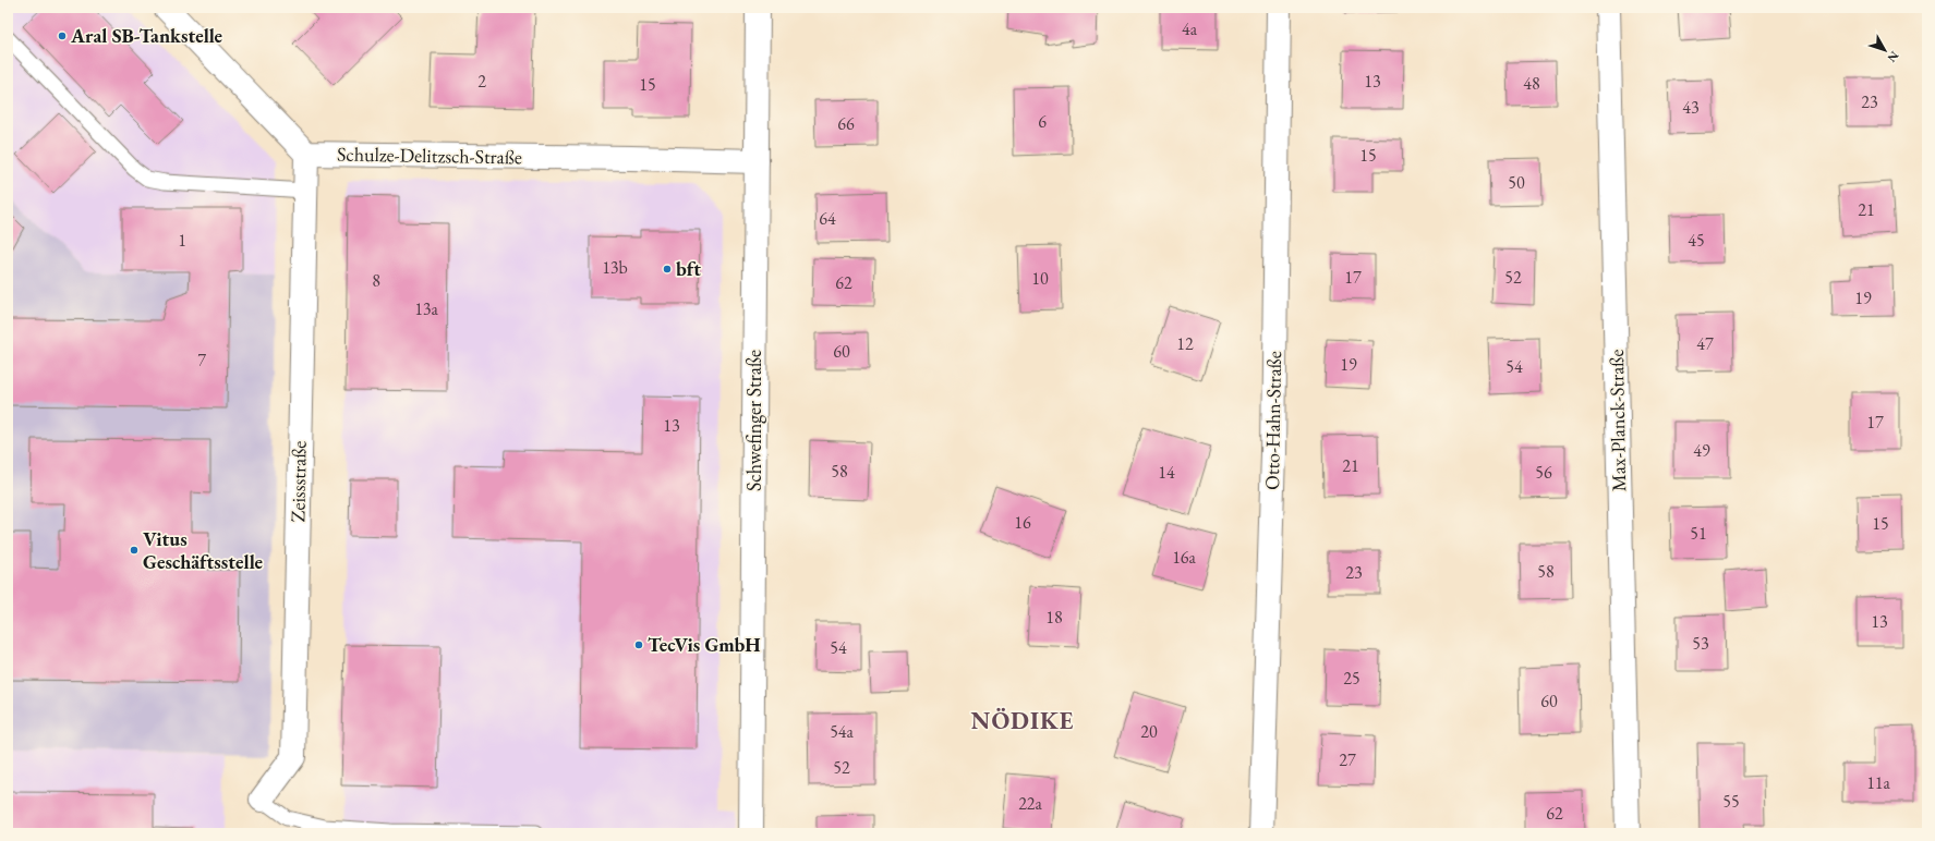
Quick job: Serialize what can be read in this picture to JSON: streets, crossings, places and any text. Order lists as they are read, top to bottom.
{
  "streets": {
    "street": [
      "Schulze-Delitzsch-Straße",
      "Schwefinger Straße",
      "Otto-Hahn-Straße",
      "Max-Planck-Straße",
      "Zeissstraße"
    ]
  },
  "crossings": [
    ["Schulze-Delitzsch-Straße", "Schwefinger Straße"],
    ["Schulze-Delitzsch-Straße", "Zeissstraße"]
  ],
  "districts": ["NÖDIKE"],
  "places": [
    "Aral SB-Tankstelle",
    "bft",
    "Vitus Geschäftsstelle",
    "TecVis GmbH"
  ],
  "house_numbers": [
    "4a",
    "2",
    "13",
    "48",
    "15",
    "23",
    "43",
    "6",
    "66",
    "15",
    "50",
    "21",
    "64",
    "1",
    "45",
    "13b",
    "17",
    "52",
    "10",
    "8",
    "62",
    "19",
    "13a",
    "12",
    "47",
    "60",
    "7",
    "19",
    "54",
    "17",
    "13",
    "49",
    "21",
    "58",
    "14",
    "56",
    "16",
    "15",
    "51",
    "16a",
    "58",
    "23",
    "18",
    "13",
    "53",
    "54",
    "25",
    "60",
    "54a",
    "20",
    "27",
    "52",
    "11a",
    "55",
    "22a",
    "62"
  ],
  "north": "bottom right"
}
